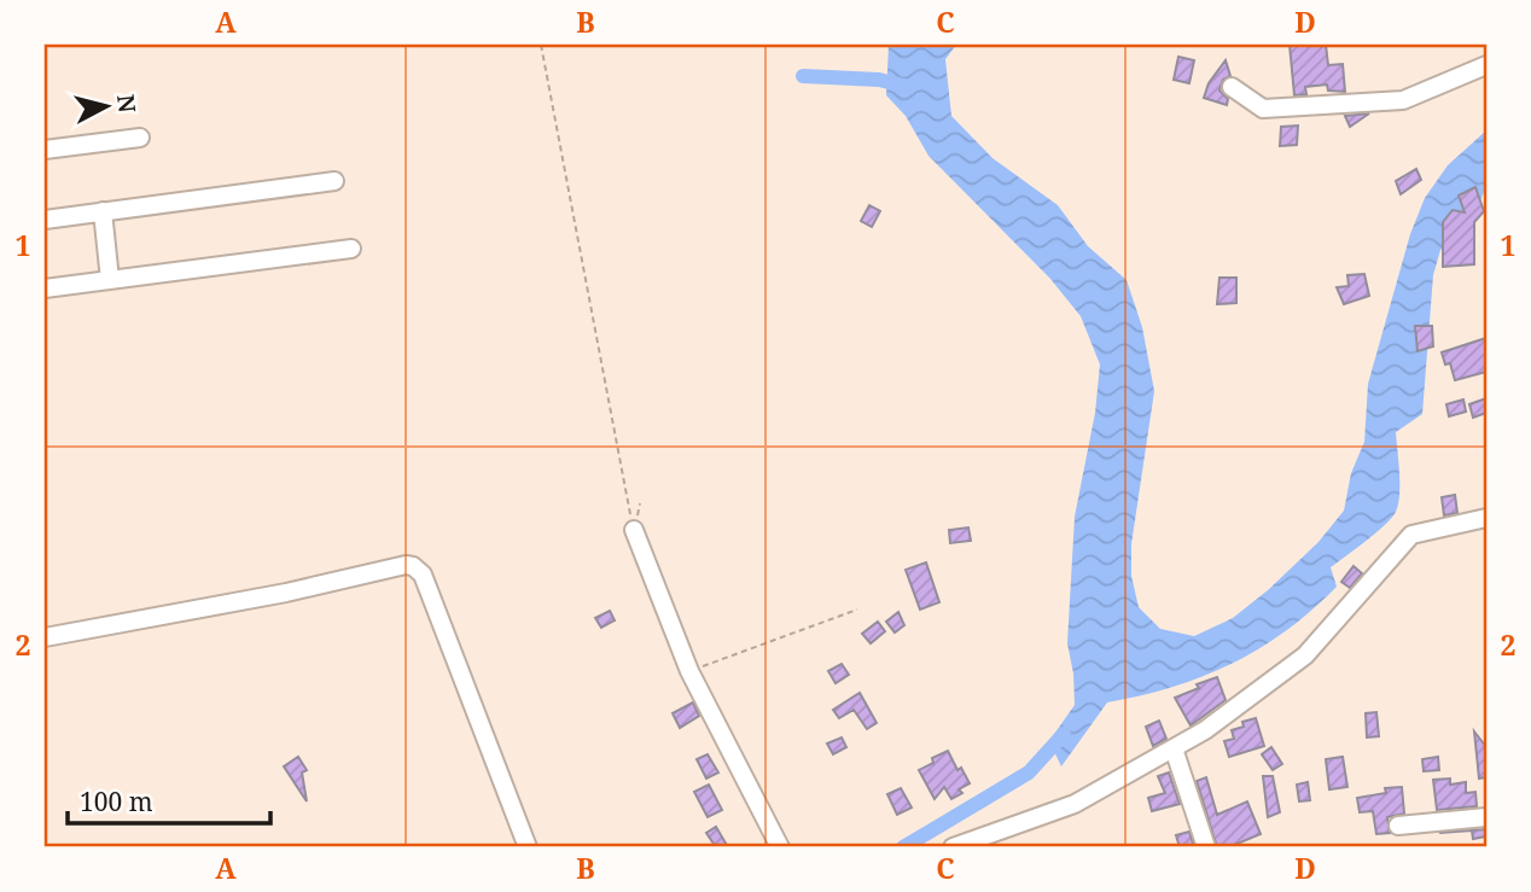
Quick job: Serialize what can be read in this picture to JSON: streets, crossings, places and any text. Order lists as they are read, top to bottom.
{
  "scale_bar": "100 m",
  "north": "right",
  "grid": {
    "columns": [
      "A",
      "B",
      "C",
      "D"
    ],
    "rows": ["1", "2"]
  }
}
